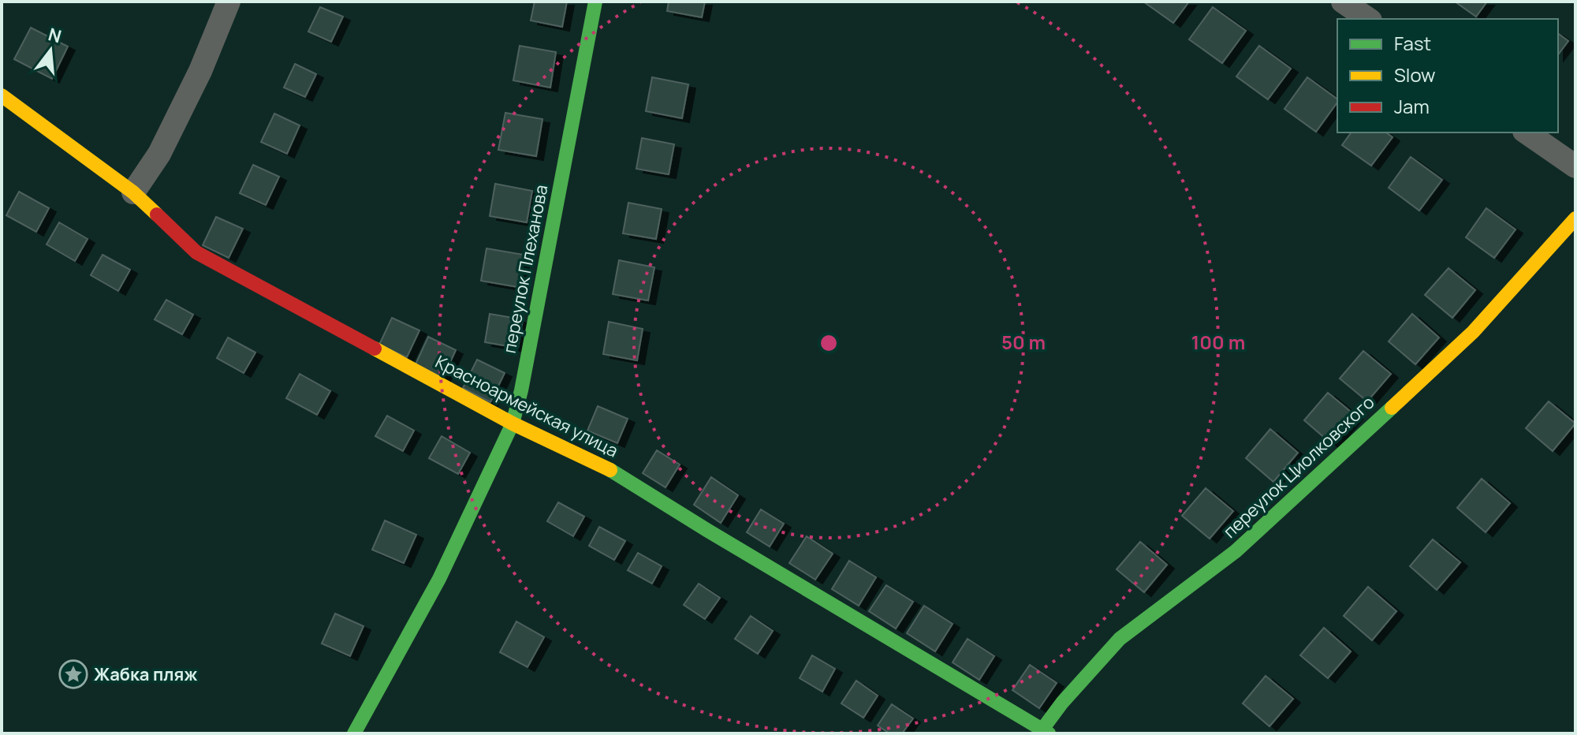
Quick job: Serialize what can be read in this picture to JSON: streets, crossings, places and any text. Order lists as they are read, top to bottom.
{
  "streets": {
    "street": ["переулок Плеханова", "Красноармейская улица", "переулок Циолковского"]
  },
  "crossings": [
    ["переулок Плеханова", "Красноармейская улица"],
    ["Красноармейская улица", "переулок Циолковского"]
  ],
  "places": {
    "place": ["Жабка пляж"]
  },
  "legend": ["Fast", "Slow", "Jam"],
  "north": "top",
  "rings": ["50 m", "100 m"]
}
